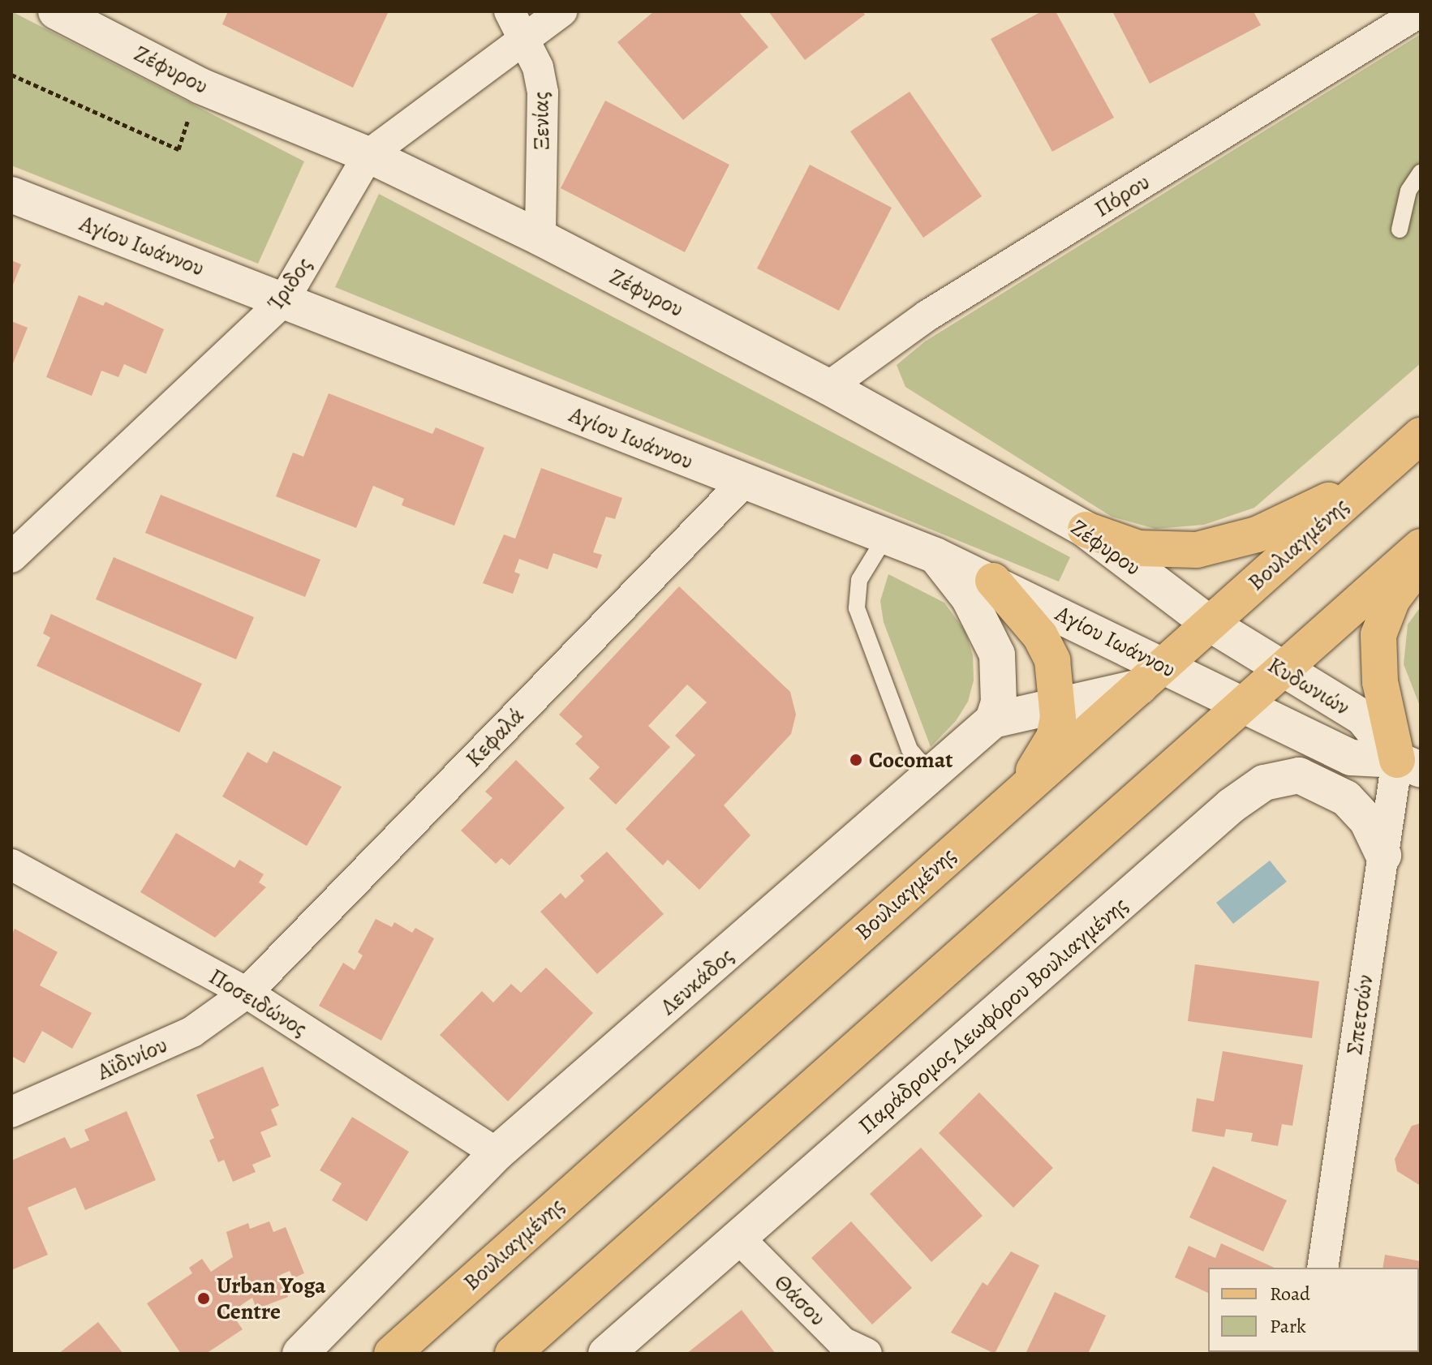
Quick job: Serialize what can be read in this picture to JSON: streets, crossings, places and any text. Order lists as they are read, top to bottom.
{
  "streets": {
    "main road": ["Βουλιαγμένης"],
    "street": [
      "Ζέφυρου",
      "Ξενίας",
      "Πόρου",
      "Αγίου Ιωάννου",
      "Ίριδος",
      "Κυδωνιών",
      "Κεφαλά",
      "Λευκάδος",
      "Ποσειδώνος",
      "Σπετσών",
      "Παράδρομος Λεωφόρου Βουλιαγμένης",
      "Αϊδινίου",
      "Θάσου"
    ]
  },
  "crossings": [
    ["Ζέφυρου", "Ξενίας"],
    ["Ζέφυρου", "Πόρου"],
    ["Ζέφυρου", "Ίριδος"],
    ["Ζέφυρου", "Βουλιαγμένης"],
    ["Ζέφυρου", "Κυδωνιών"],
    ["Ξενίας", "Ίριδος"],
    ["Αγίου Ιωάννου", "Ίριδος"],
    ["Αγίου Ιωάννου", "Βουλιαγμένης"],
    ["Αγίου Ιωάννου", "Κυδωνιών"],
    ["Αγίου Ιωάννου", "Κεφαλά"],
    ["Βουλιαγμένης", "Κυδωνιών"],
    ["Κυδωνιών", "Σπετσών"],
    ["Κεφαλά", "Ποσειδώνος"],
    ["Κεφαλά", "Αϊδινίου"],
    ["Λευκάδος", "Ποσειδώνος"],
    ["Ποσειδώνος", "Αϊδινίου"],
    ["Σπετσών", "Παράδρομος Λεωφόρου Βουλιαγμένης"],
    ["Παράδρομος Λεωφόρου Βουλιαγμένης", "Θάσου"]
  ],
  "places": ["Cocomat", "Urban Yoga Centre"],
  "legend": ["Road", "Park"]
}
